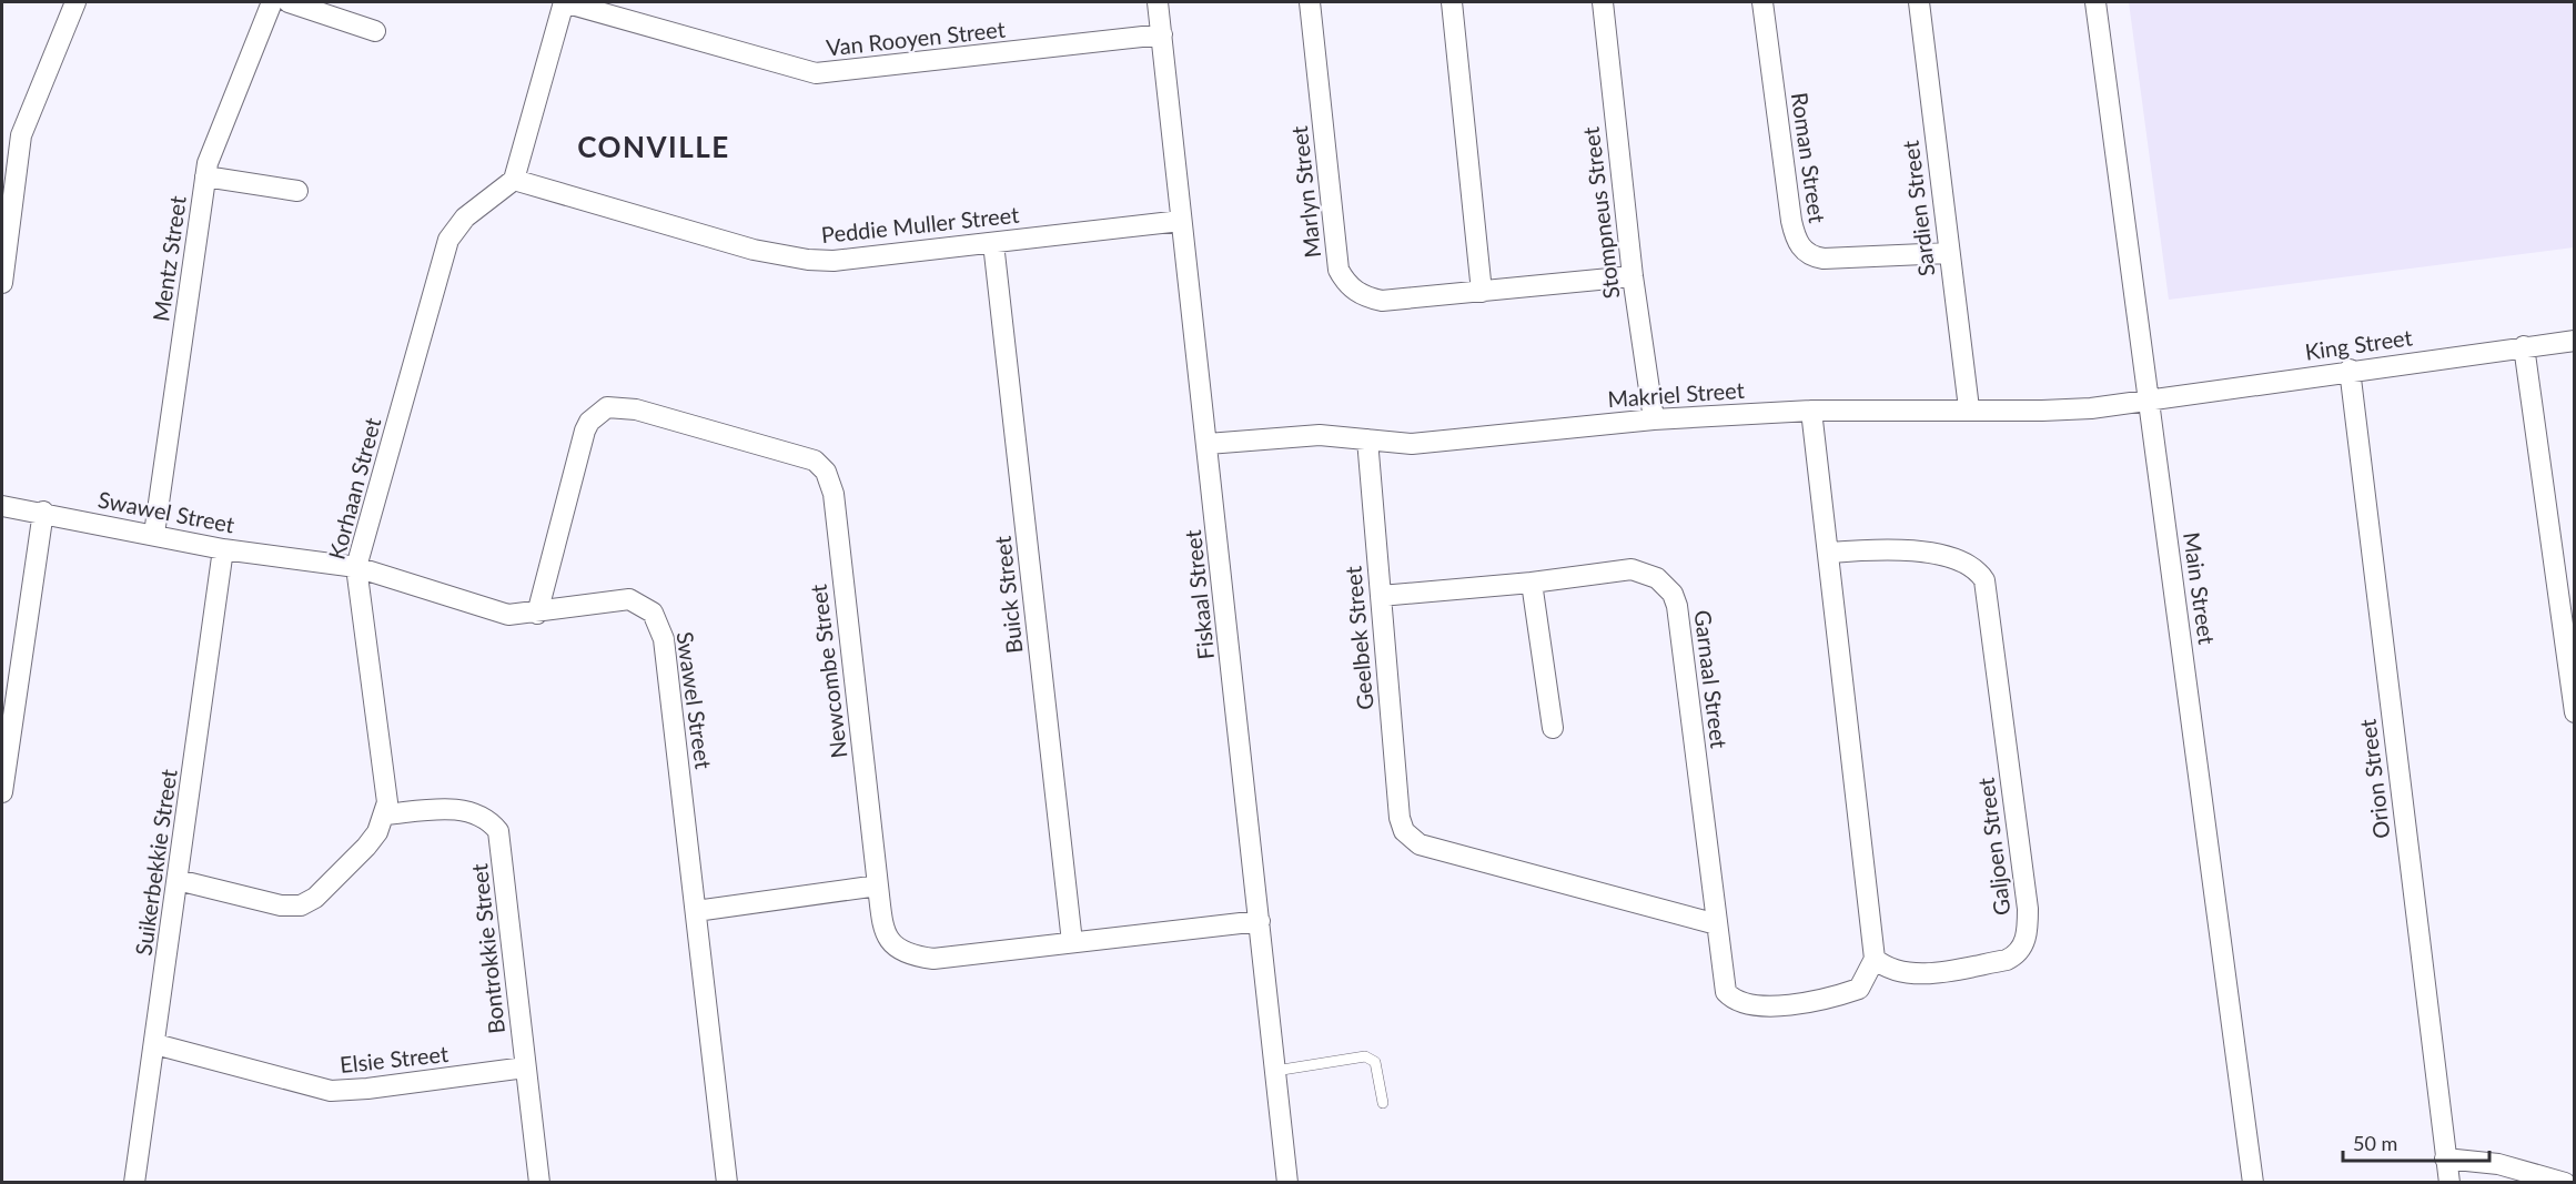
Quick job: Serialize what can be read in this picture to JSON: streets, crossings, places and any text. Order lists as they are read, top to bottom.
{
  "streets": {
    "street": [
      "Van Rooyen Street",
      "Roman Street",
      "Marlyn Street",
      "Sardien Street",
      "Stompneus Street",
      "Peddie Muller Street",
      "Mentz Street",
      "King Street",
      "Makriel Street",
      "Korhaan Street",
      "Swawel Street",
      "Main Street",
      "Buick Street",
      "Fiskaal Street",
      "Geelbek Street",
      "Newcombe Street",
      "Garnaal Street",
      "Orion Street",
      "Galjoen Street",
      "Suikerbekkie Street",
      "Bontrokkie Street",
      "Elsie Street"
    ]
  },
  "crossings": [
    ["Van Rooyen Street", "Fiskaal Street"],
    ["Roman Street", "Sardien Street"],
    ["Marlyn Street", "Stompneus Street"],
    ["Sardien Street", "Makriel Street"],
    ["Stompneus Street", "Makriel Street"],
    ["Peddie Muller Street", "Korhaan Street"],
    ["Peddie Muller Street", "Buick Street"],
    ["Peddie Muller Street", "Fiskaal Street"],
    ["Mentz Street", "Swawel Street"],
    ["King Street", "Makriel Street"],
    ["King Street", "Main Street"],
    ["King Street", "Orion Street"],
    ["Makriel Street", "Main Street"],
    ["Makriel Street", "Fiskaal Street"],
    ["Makriel Street", "Geelbek Street"],
    ["Korhaan Street", "Swawel Street"],
    ["Korhaan Street", "Suikerbekkie Street"],
    ["Korhaan Street", "Bontrokkie Street"],
    ["Swawel Street", "Newcombe Street"],
    ["Swawel Street", "Suikerbekkie Street"],
    ["Buick Street", "Newcombe Street"],
    ["Fiskaal Street", "Newcombe Street"],
    ["Geelbek Street", "Garnaal Street"],
    ["Garnaal Street", "Galjoen Street"],
    ["Suikerbekkie Street", "Elsie Street"],
    ["Bontrokkie Street", "Elsie Street"]
  ],
  "districts": ["CONVILLE"],
  "scale_bar": "50 m"
}
